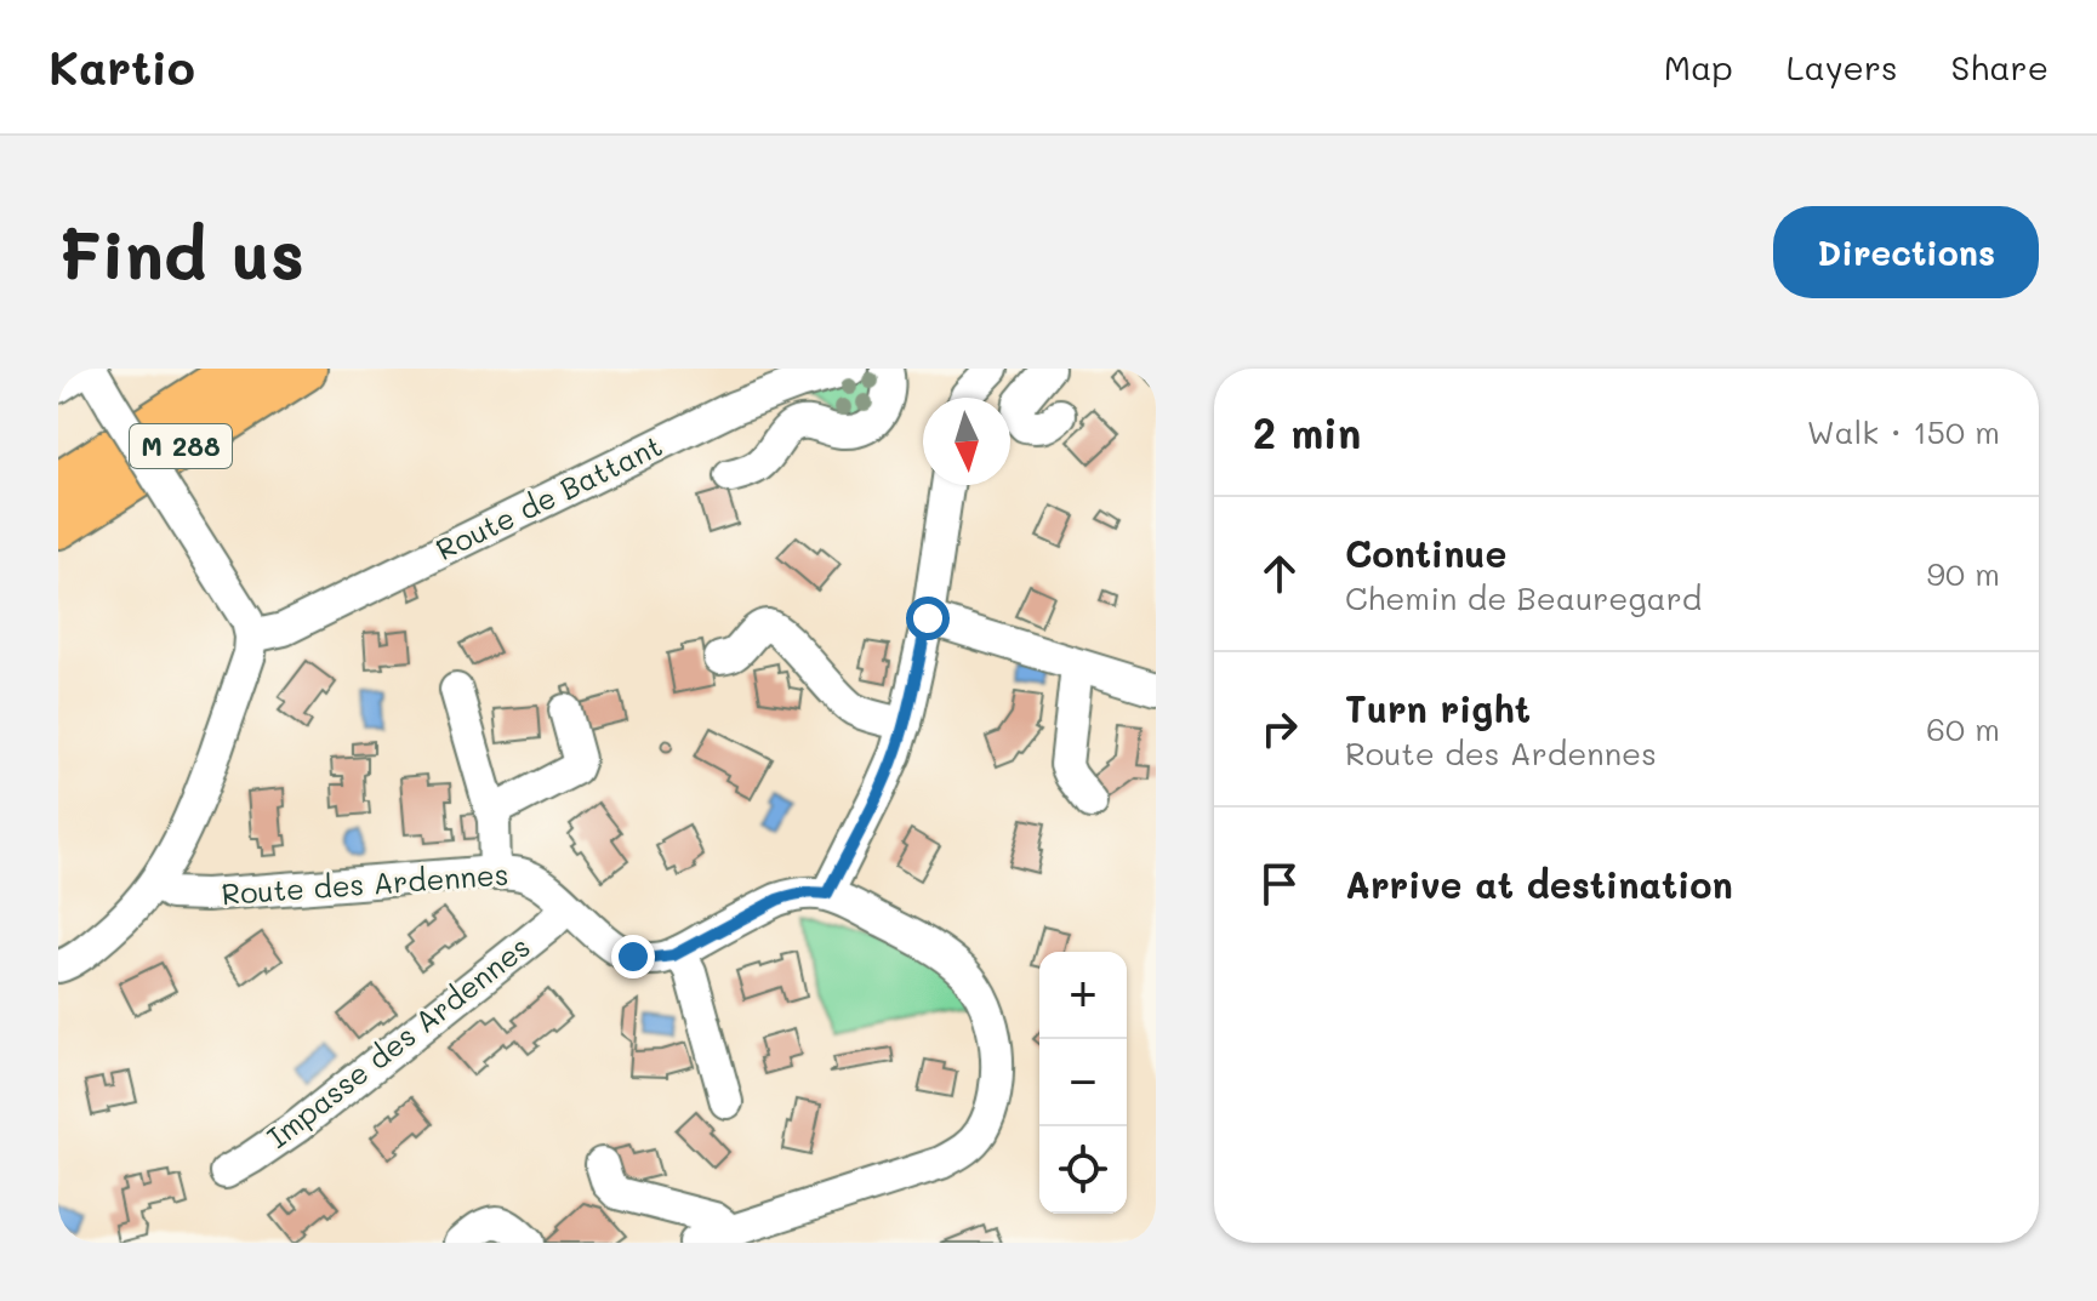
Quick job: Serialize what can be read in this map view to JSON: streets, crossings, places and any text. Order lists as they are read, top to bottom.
{
  "streets": {
    "highway": ["M 288"],
    "street": ["Route de Battant", "Route des Ardennes", "Impasse des Ardennes"]
  },
  "crossings": [
    ["Route des Ardennes", "Impasse des Ardennes"]
  ],
  "north": "bottom",
  "page": {
    "header": "Kartio",
    "nav": ["Map", "Layers", "Share"],
    "buttons": "Directions",
    "title": "Find us",
    "heading": ["2 min", "Walk · 150 m"],
    "list": [
      ["Continue", "Chemin de Beauregard", "90 m"],
      ["Turn right", "Route des Ardennes", "60 m"],
      "Arrive at destination"
    ],
    "map_buttons": ["+", "−"]
  }
}
